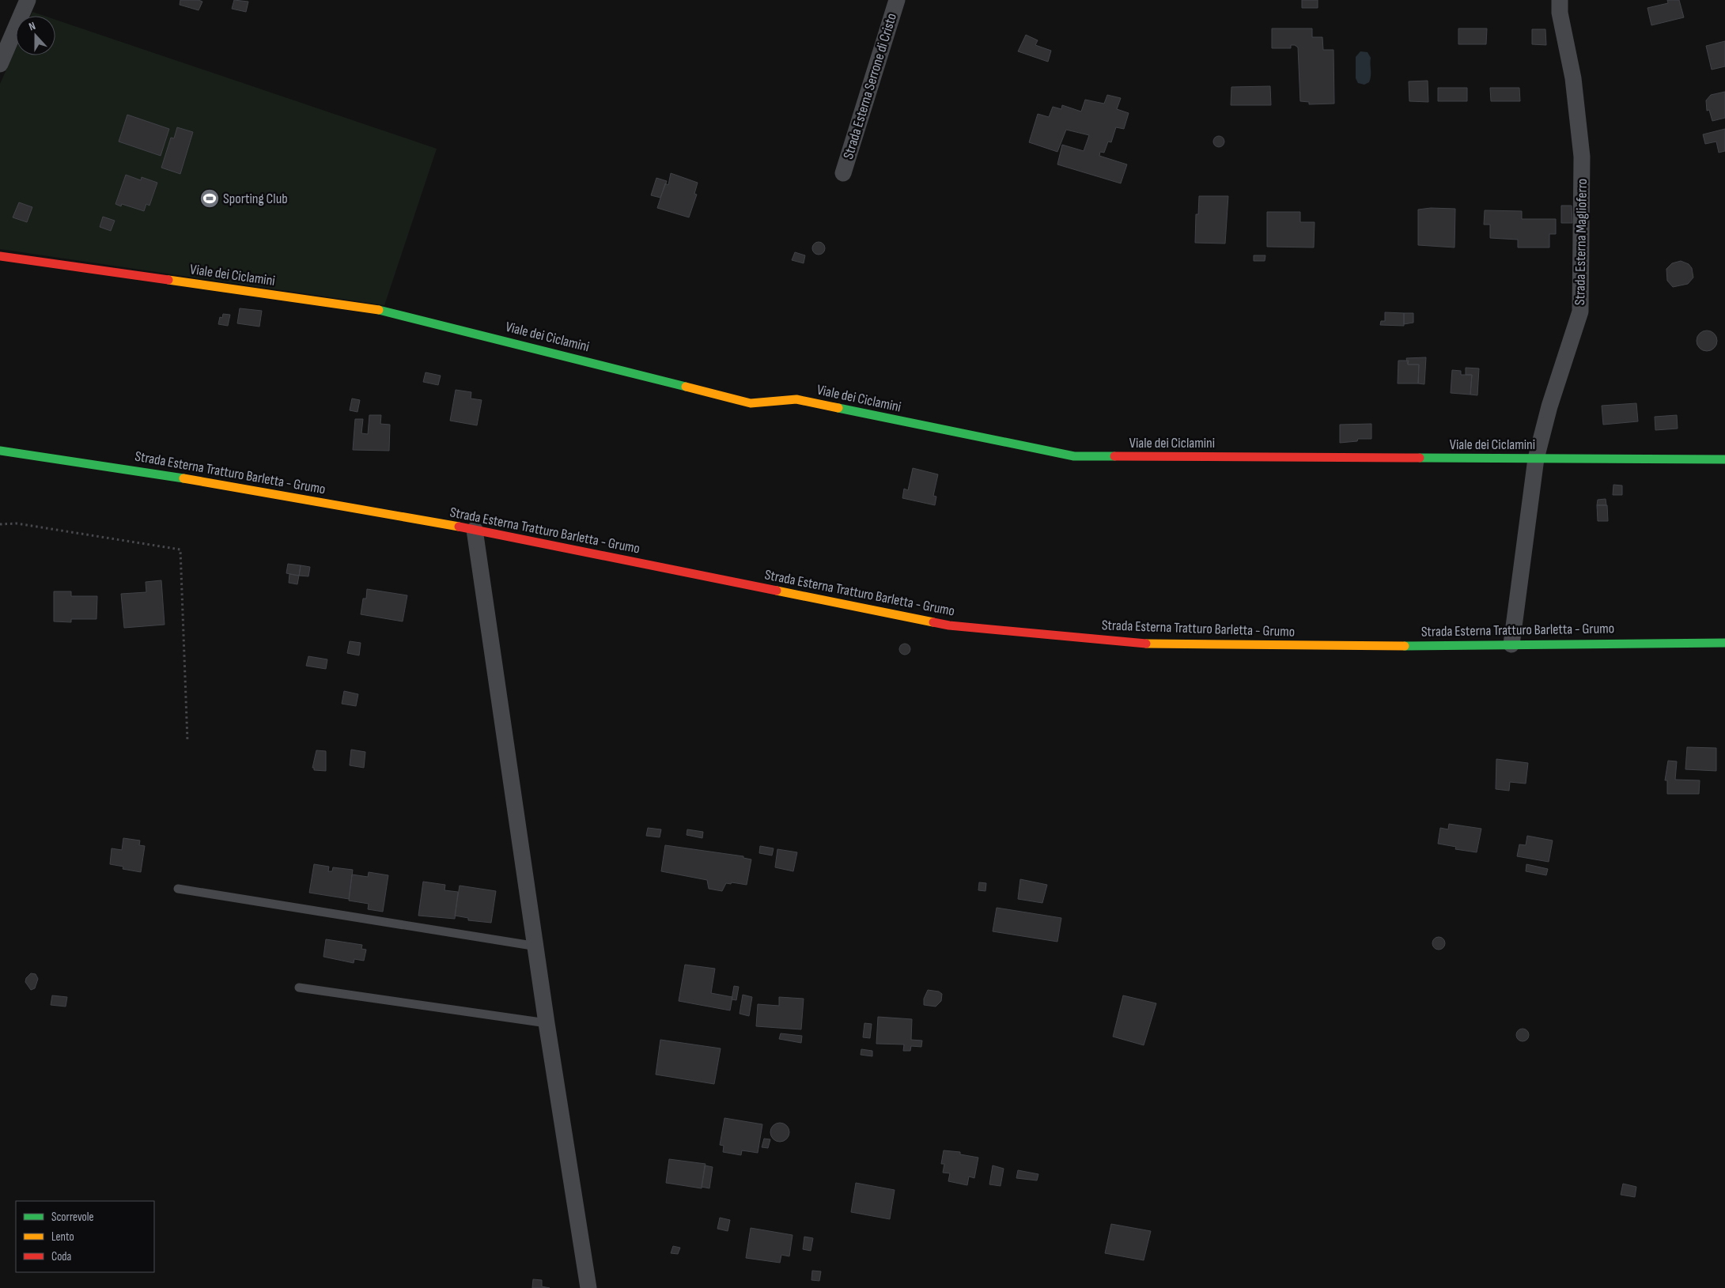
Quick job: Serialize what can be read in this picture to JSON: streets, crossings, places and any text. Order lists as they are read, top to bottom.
{
  "streets": {
    "street": [
      "Strada Esterna Serrone di Cristo",
      "Strada Esterna Maglioferro",
      "Viale dei Ciclamini",
      "Strada Esterna Tratturo Barletta - Grumo"
    ]
  },
  "crossings": [
    ["Strada Esterna Maglioferro", "Viale dei Ciclamini"],
    ["Strada Esterna Maglioferro", "Strada Esterna Tratturo Barletta - Grumo"]
  ],
  "places": {
    "sports": ["Sporting Club"]
  },
  "legend": ["Scorrevole", "Lento", "Coda"],
  "north": "top"
}
